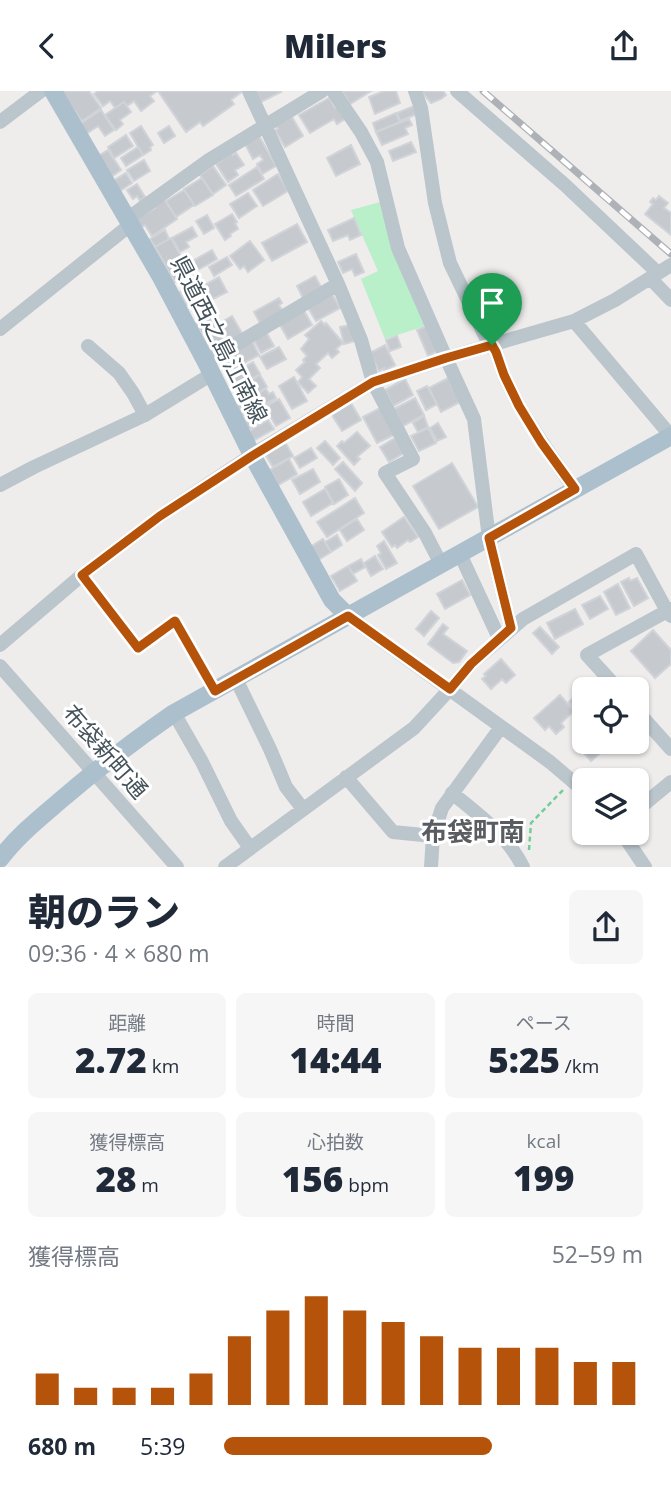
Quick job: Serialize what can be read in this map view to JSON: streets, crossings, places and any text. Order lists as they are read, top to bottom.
{
  "streets": {
    "main road": ["県道西之島江南線"],
    "street": ["布袋新町通"]
  },
  "districts": ["布袋町南"],
  "page": {
    "header": "Milers",
    "heading": ["朝のラン", "09:36 · 4 × 680 m"],
    "stats": [
      ["距離", "2.72 km"],
      ["時間", "14:44"],
      ["ペース", "5:25 /km"],
      ["獲得標高", "28 m"],
      ["心拍数", "156 bpm"],
      ["kcal", "199"]
    ],
    "chart": ["獲得標高", "52–59 m"],
    "list": [
      {
        "name": "680 m",
        "note": "5:39"
      }
    ]
  }
}
